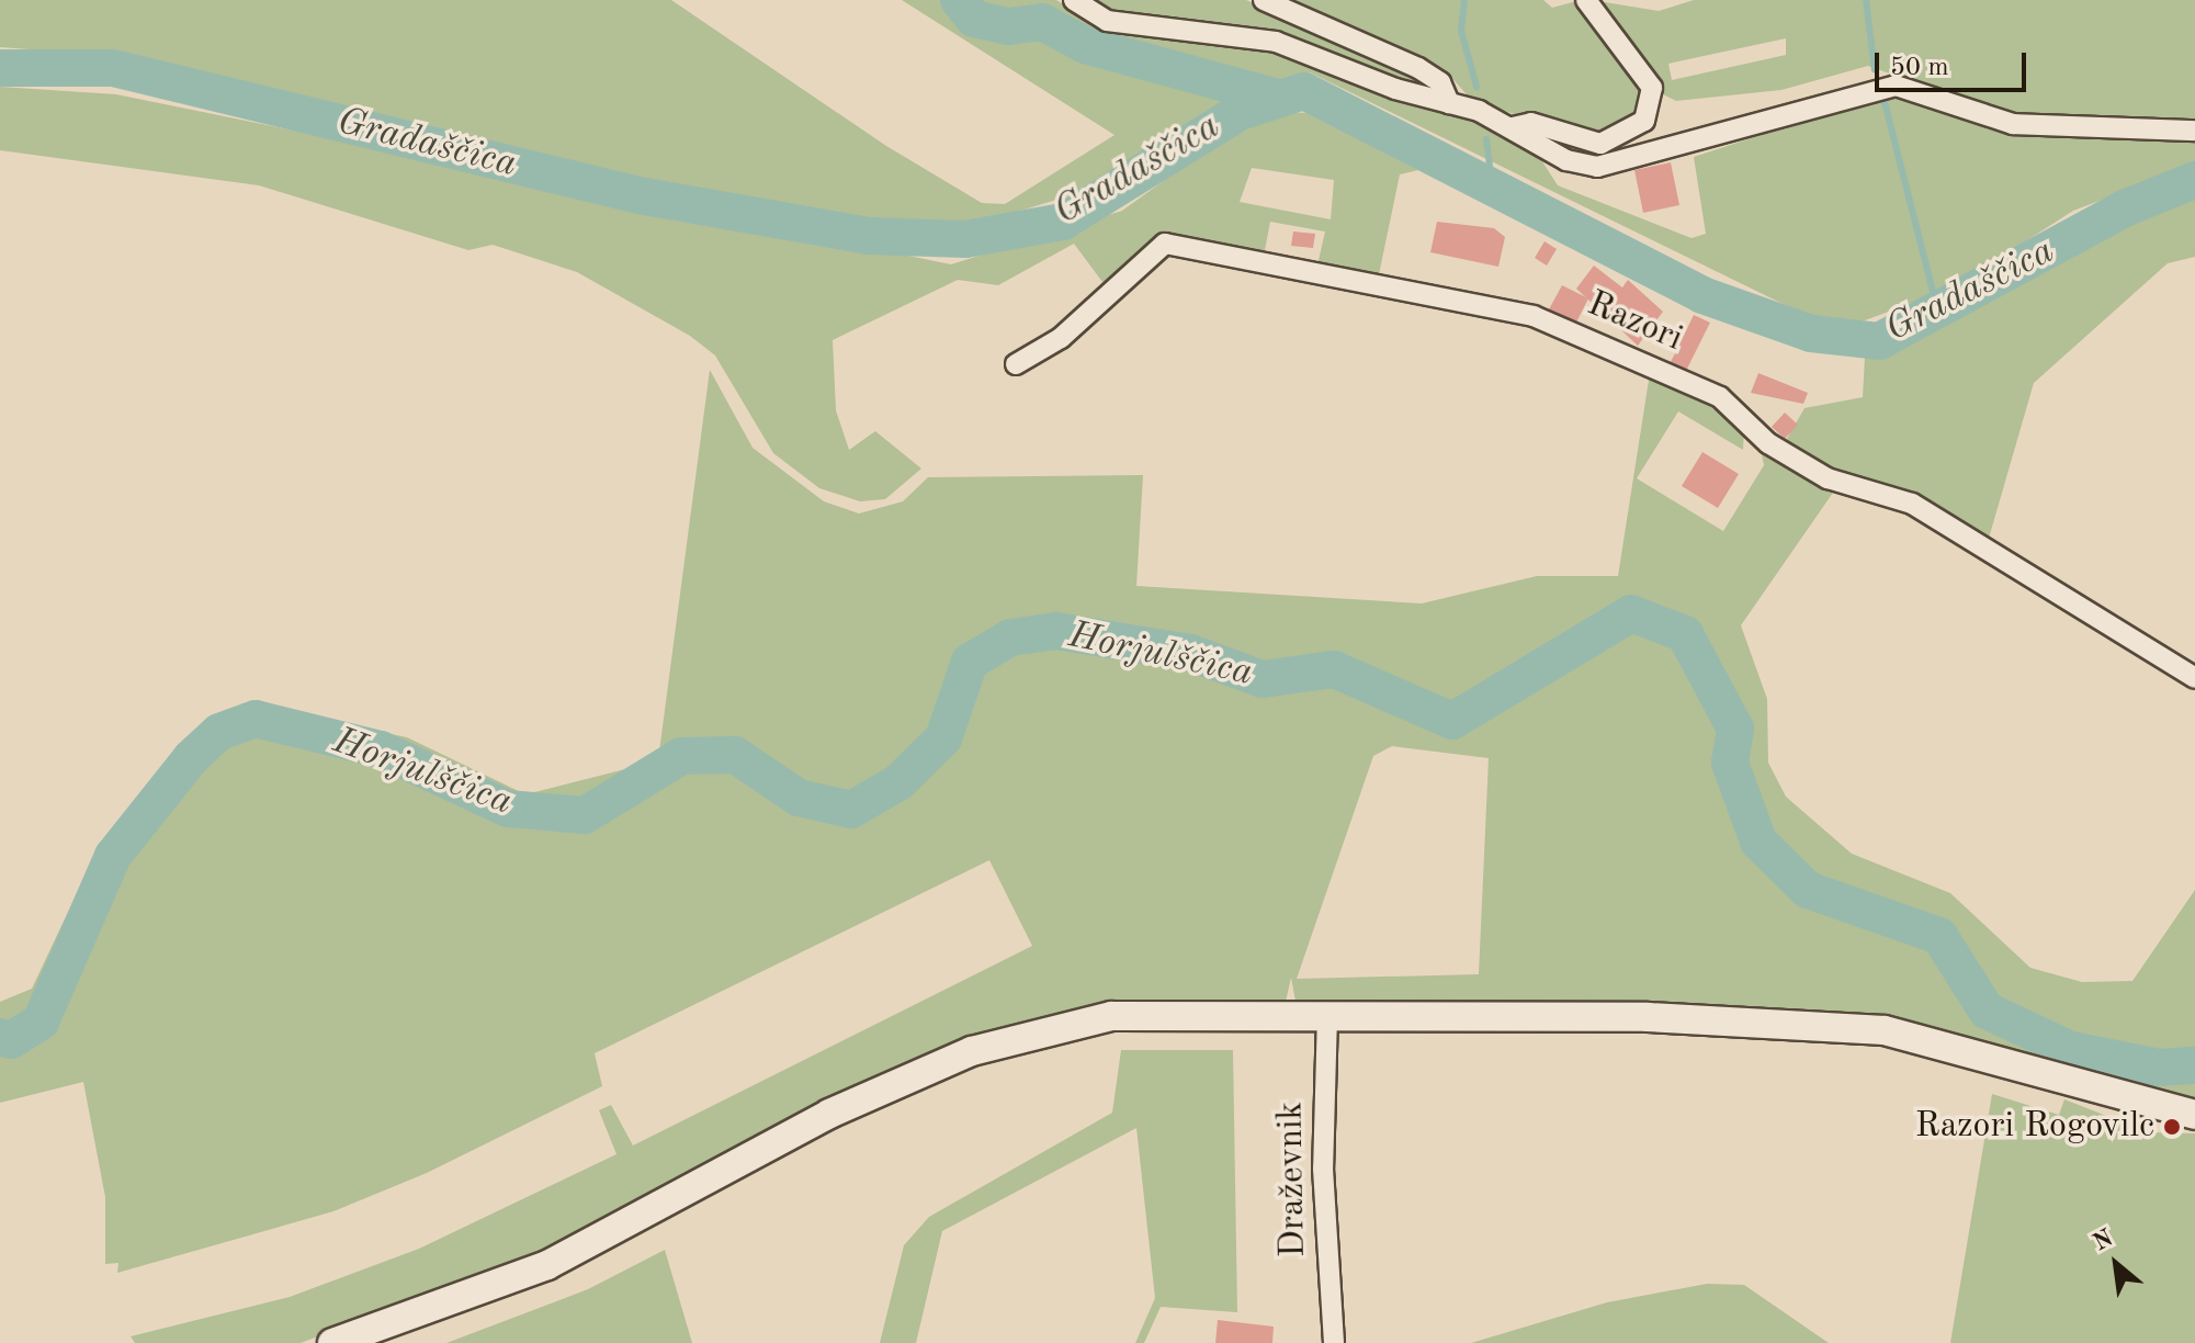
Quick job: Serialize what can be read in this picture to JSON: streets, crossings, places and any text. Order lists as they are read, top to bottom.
{
  "streets": {
    "street": ["Razori", "Draževnik"]
  },
  "water": ["Gradaščica", "Horjulščica"],
  "places": ["Razori Rogovilc"],
  "scale_bar": "50 m",
  "north": "top left"
}
